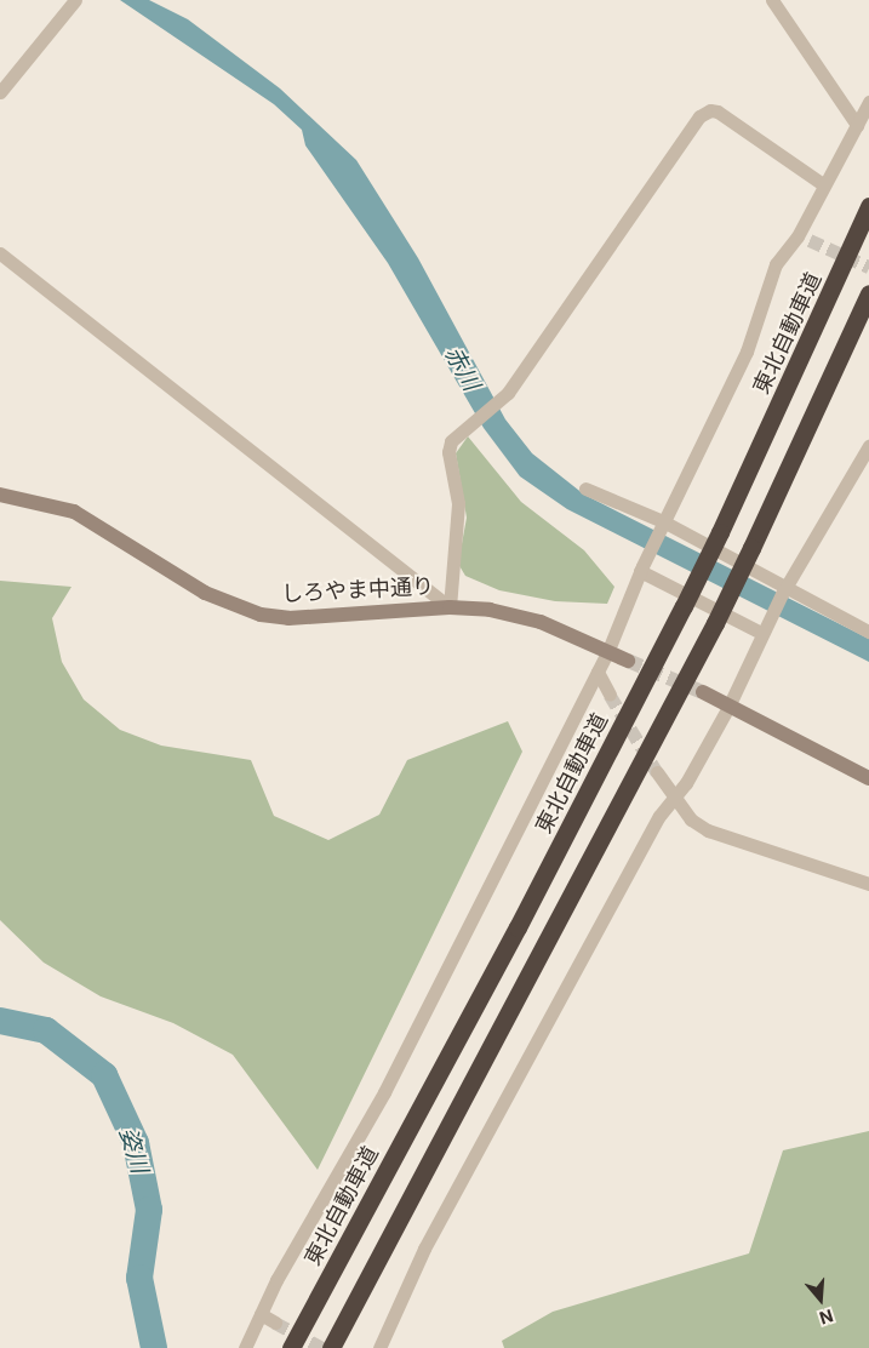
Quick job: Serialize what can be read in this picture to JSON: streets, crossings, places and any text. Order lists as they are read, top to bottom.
{
  "streets": {
    "highway": ["東北自動車道"],
    "street": ["しろやま中通り"]
  },
  "water": ["赤川", "姿川"],
  "north": "bottom"
}
